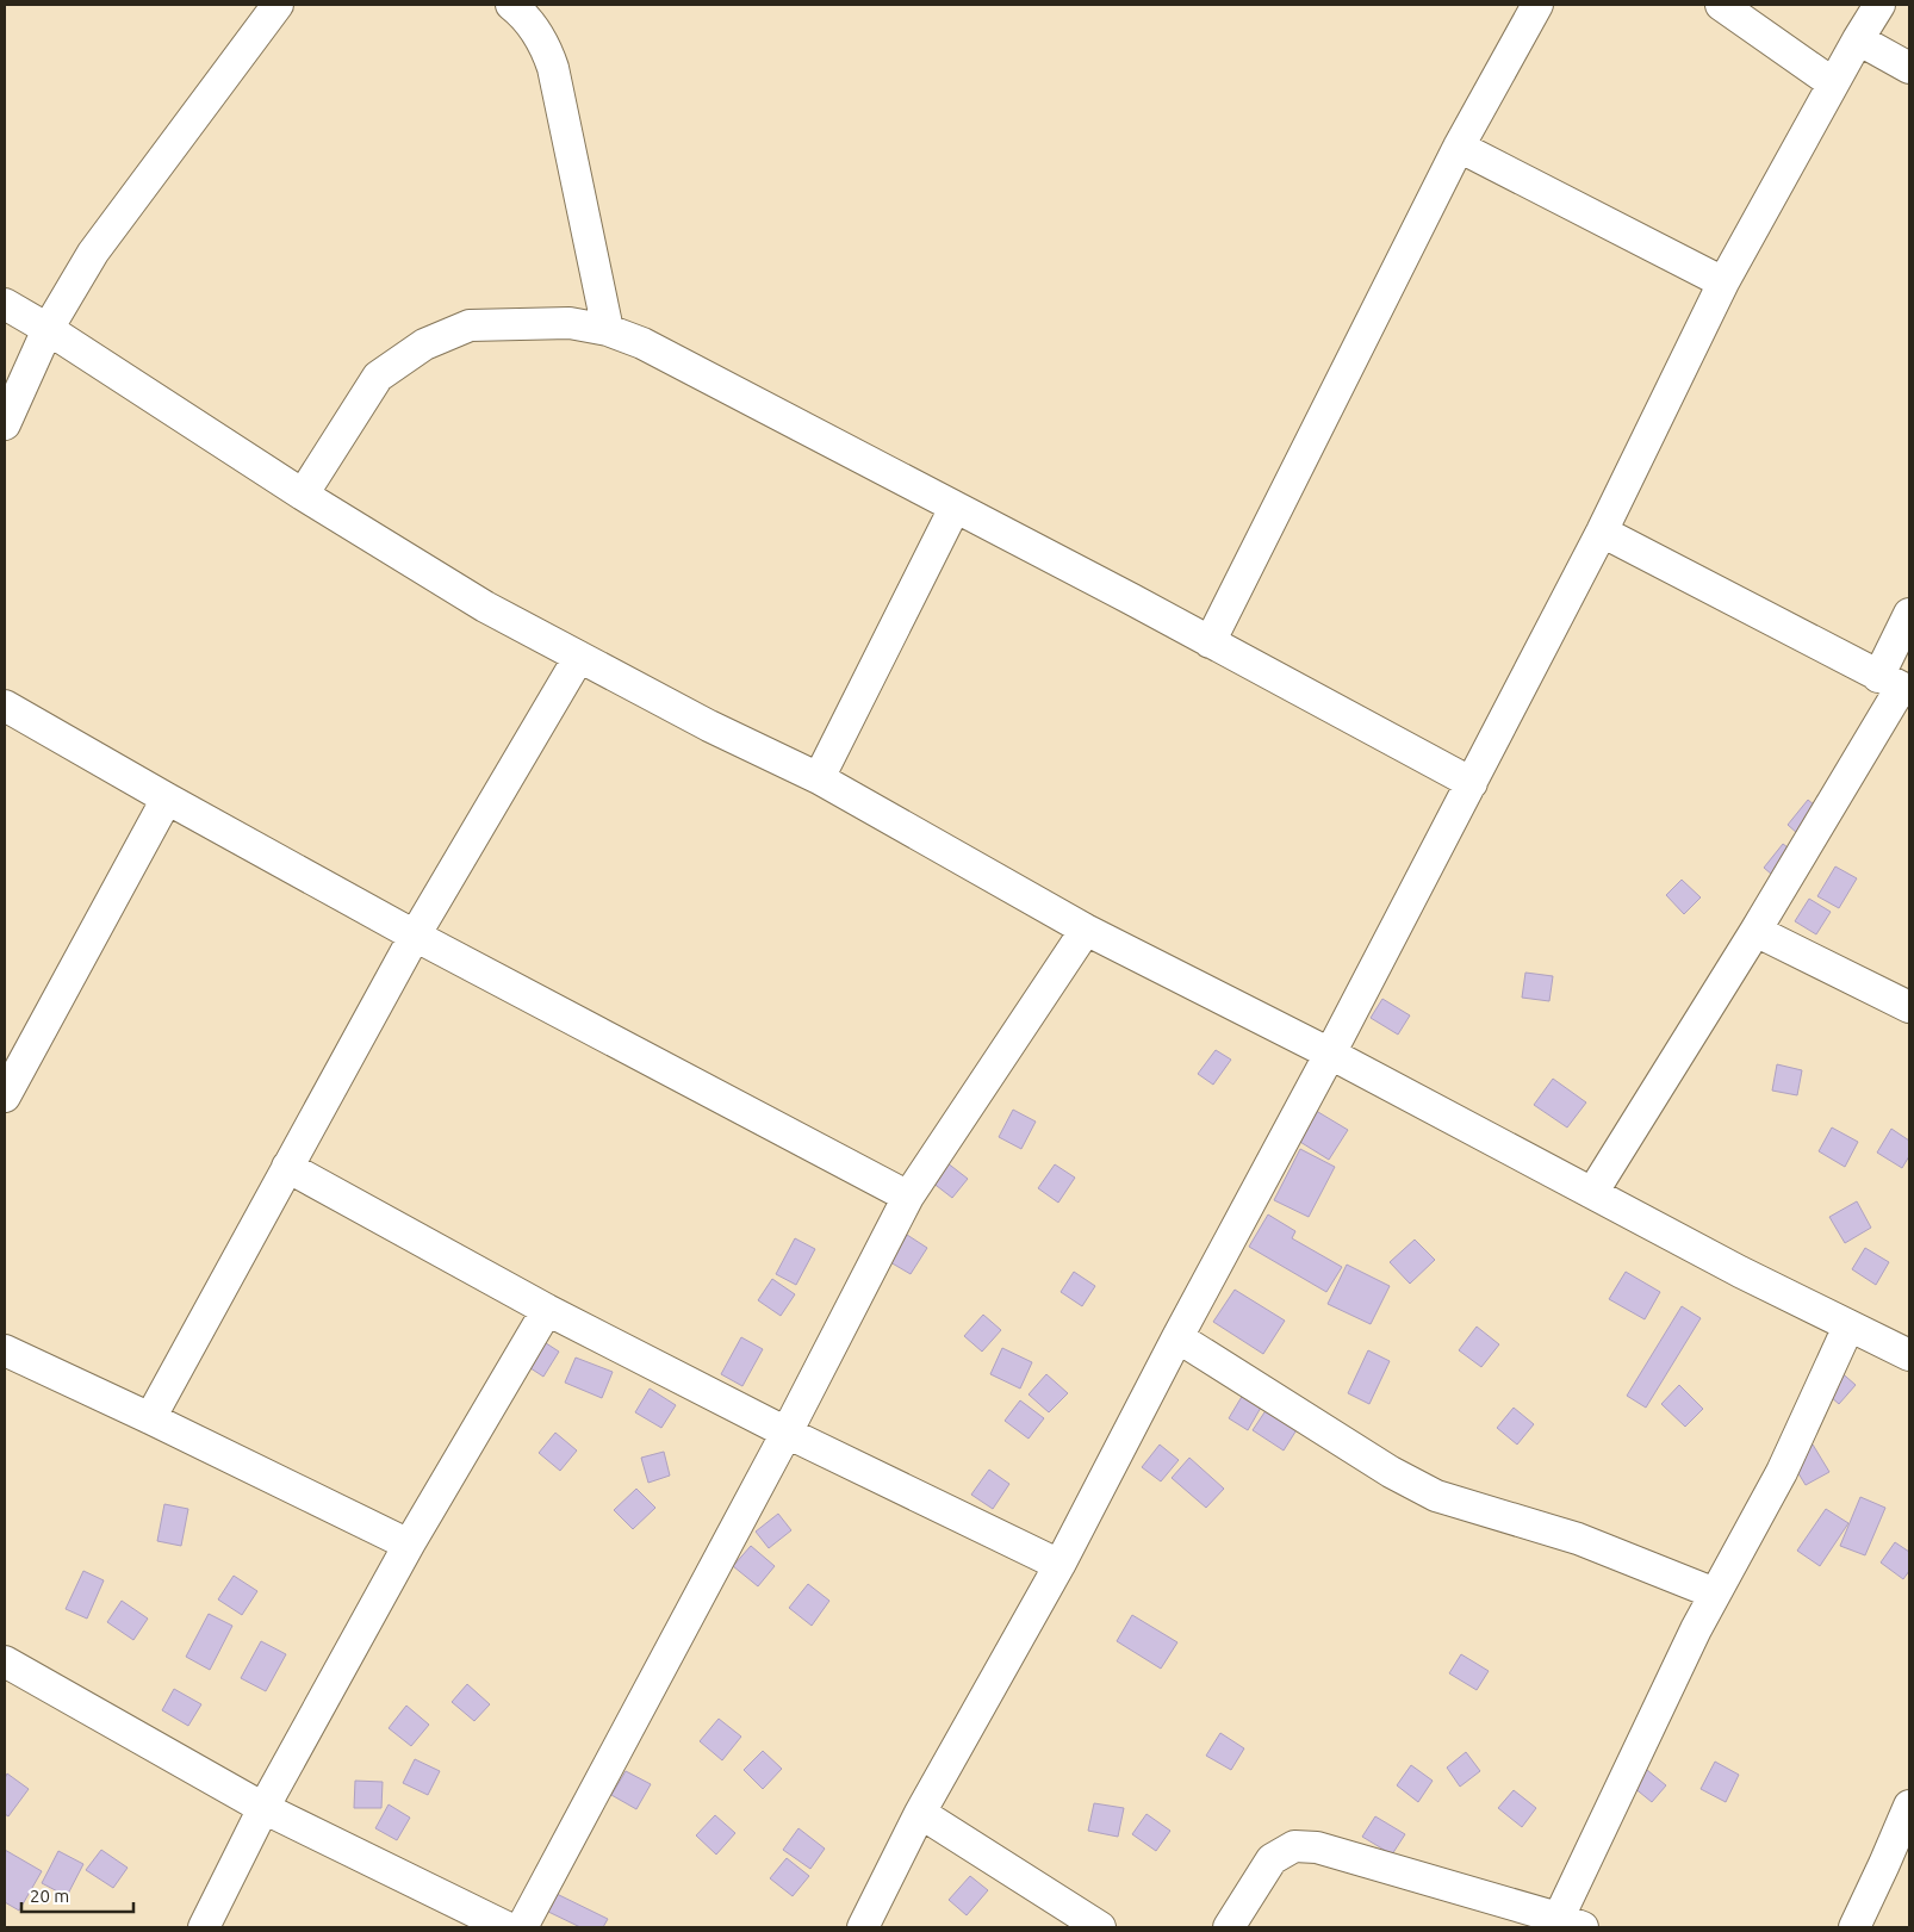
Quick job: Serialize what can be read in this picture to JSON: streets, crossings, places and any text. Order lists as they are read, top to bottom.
{
  "scale_bar": "20 m"
}
